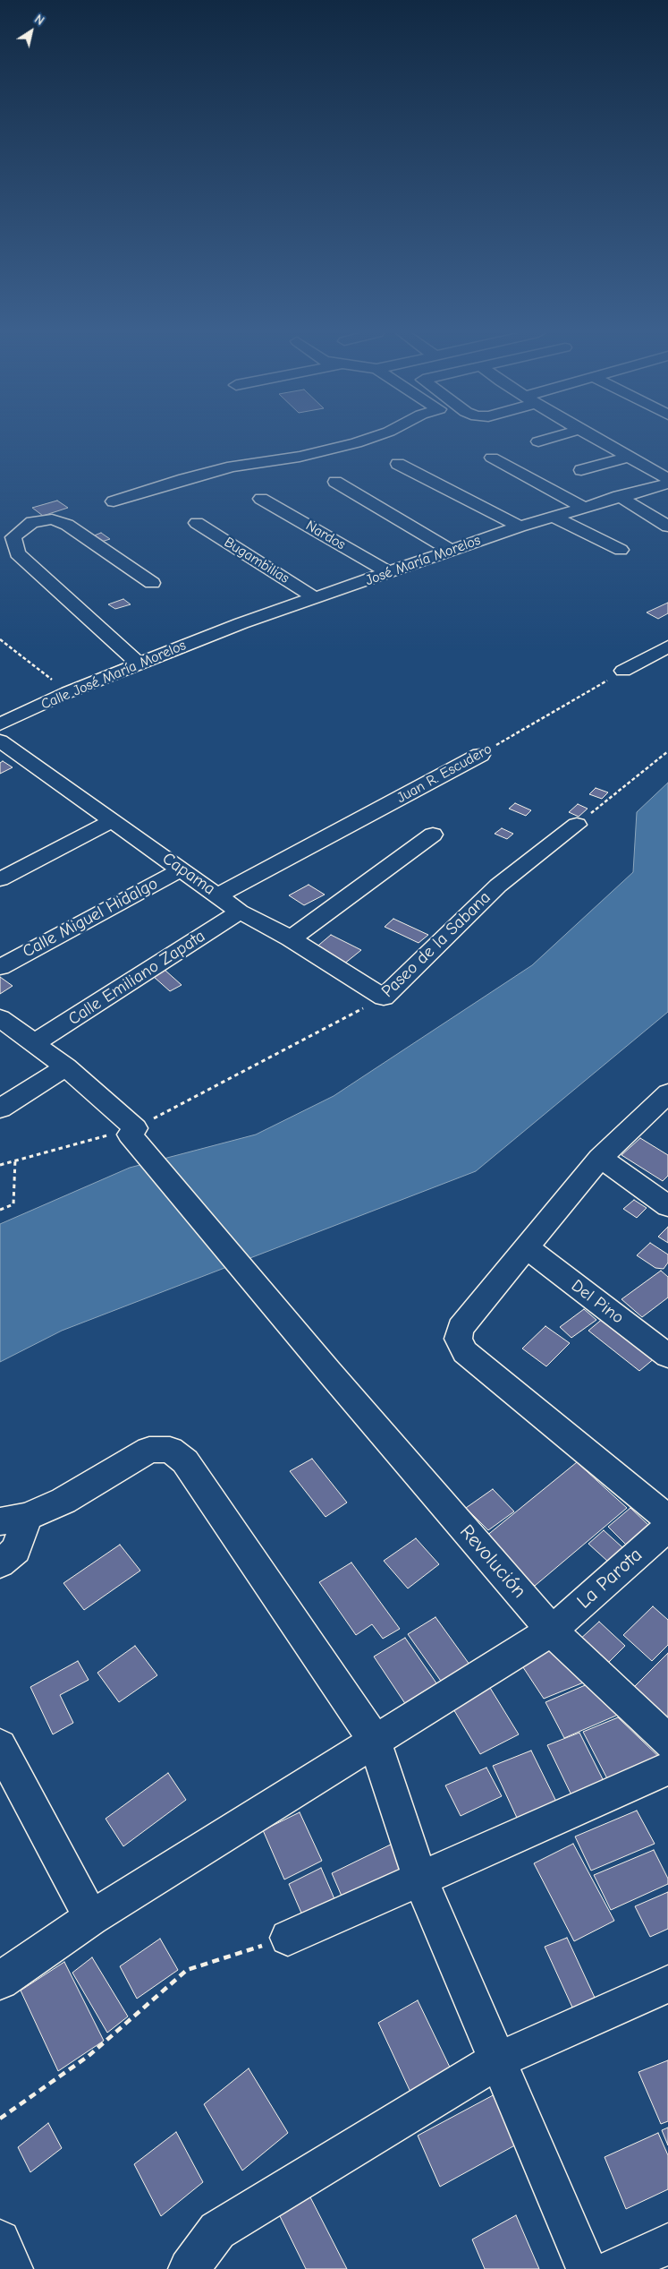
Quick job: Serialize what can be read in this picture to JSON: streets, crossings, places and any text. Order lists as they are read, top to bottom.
{
  "streets": {
    "street": [
      "Nardos",
      "Bugambilias",
      "José María Morelos",
      "Calle José María Morelos",
      "Juan R. Escudero",
      "Capama",
      "Calle Miguel Hidalgo",
      "Paseo de la Sabana",
      "Calle Emiliano Zapata",
      "Del Pino",
      "Revolución",
      "La Parota"
    ]
  },
  "crossings": [
    ["Nardos", "José María Morelos"],
    ["Bugambilias", "José María Morelos"],
    ["José María Morelos", "Calle José María Morelos"],
    ["Juan R. Escudero", "Capama"],
    ["Capama", "Calle Miguel Hidalgo"],
    ["Capama", "Paseo de la Sabana"],
    ["Capama", "Calle Emiliano Zapata"],
    ["Paseo de la Sabana", "Revolución"],
    ["Calle Emiliano Zapata", "Revolución"],
    ["Revolución", "La Parota"]
  ],
  "north": "top right"
}
